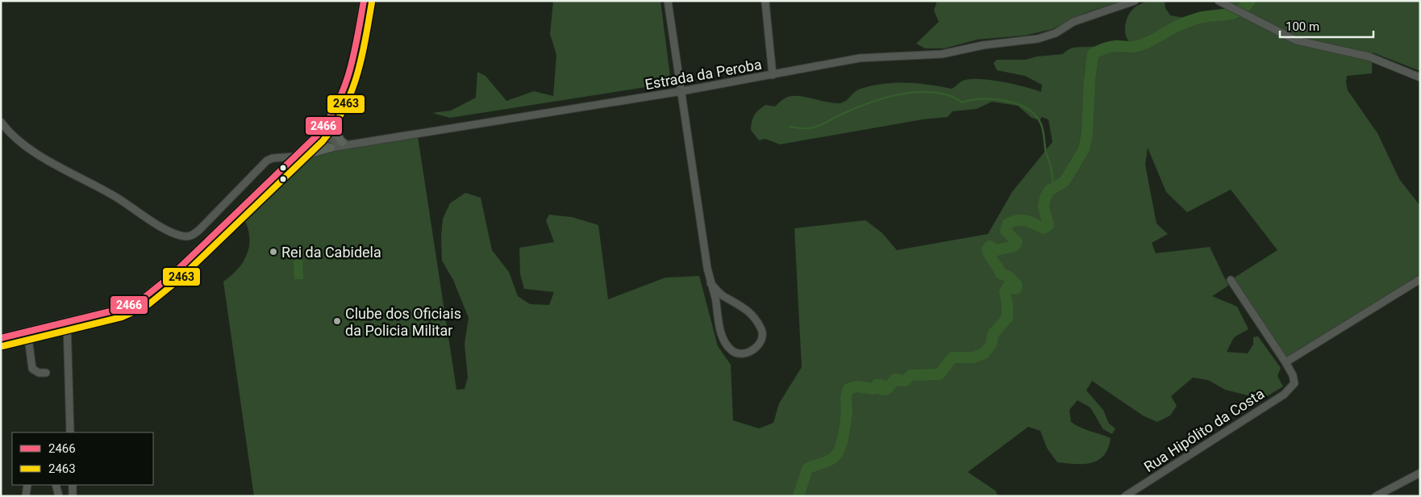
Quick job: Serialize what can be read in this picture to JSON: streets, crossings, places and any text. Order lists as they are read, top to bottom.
{
  "streets": {
    "street": ["Estrada da Peroba", "Rua Hipólito da Costa"]
  },
  "places": ["Rei da Cabidela", "Clube dos Oficiais da Policia Militar"],
  "lines": ["transit line 2466", "transit line 2463"],
  "legend": ["2466", "2463"],
  "scale_bar": "100 m"
}
